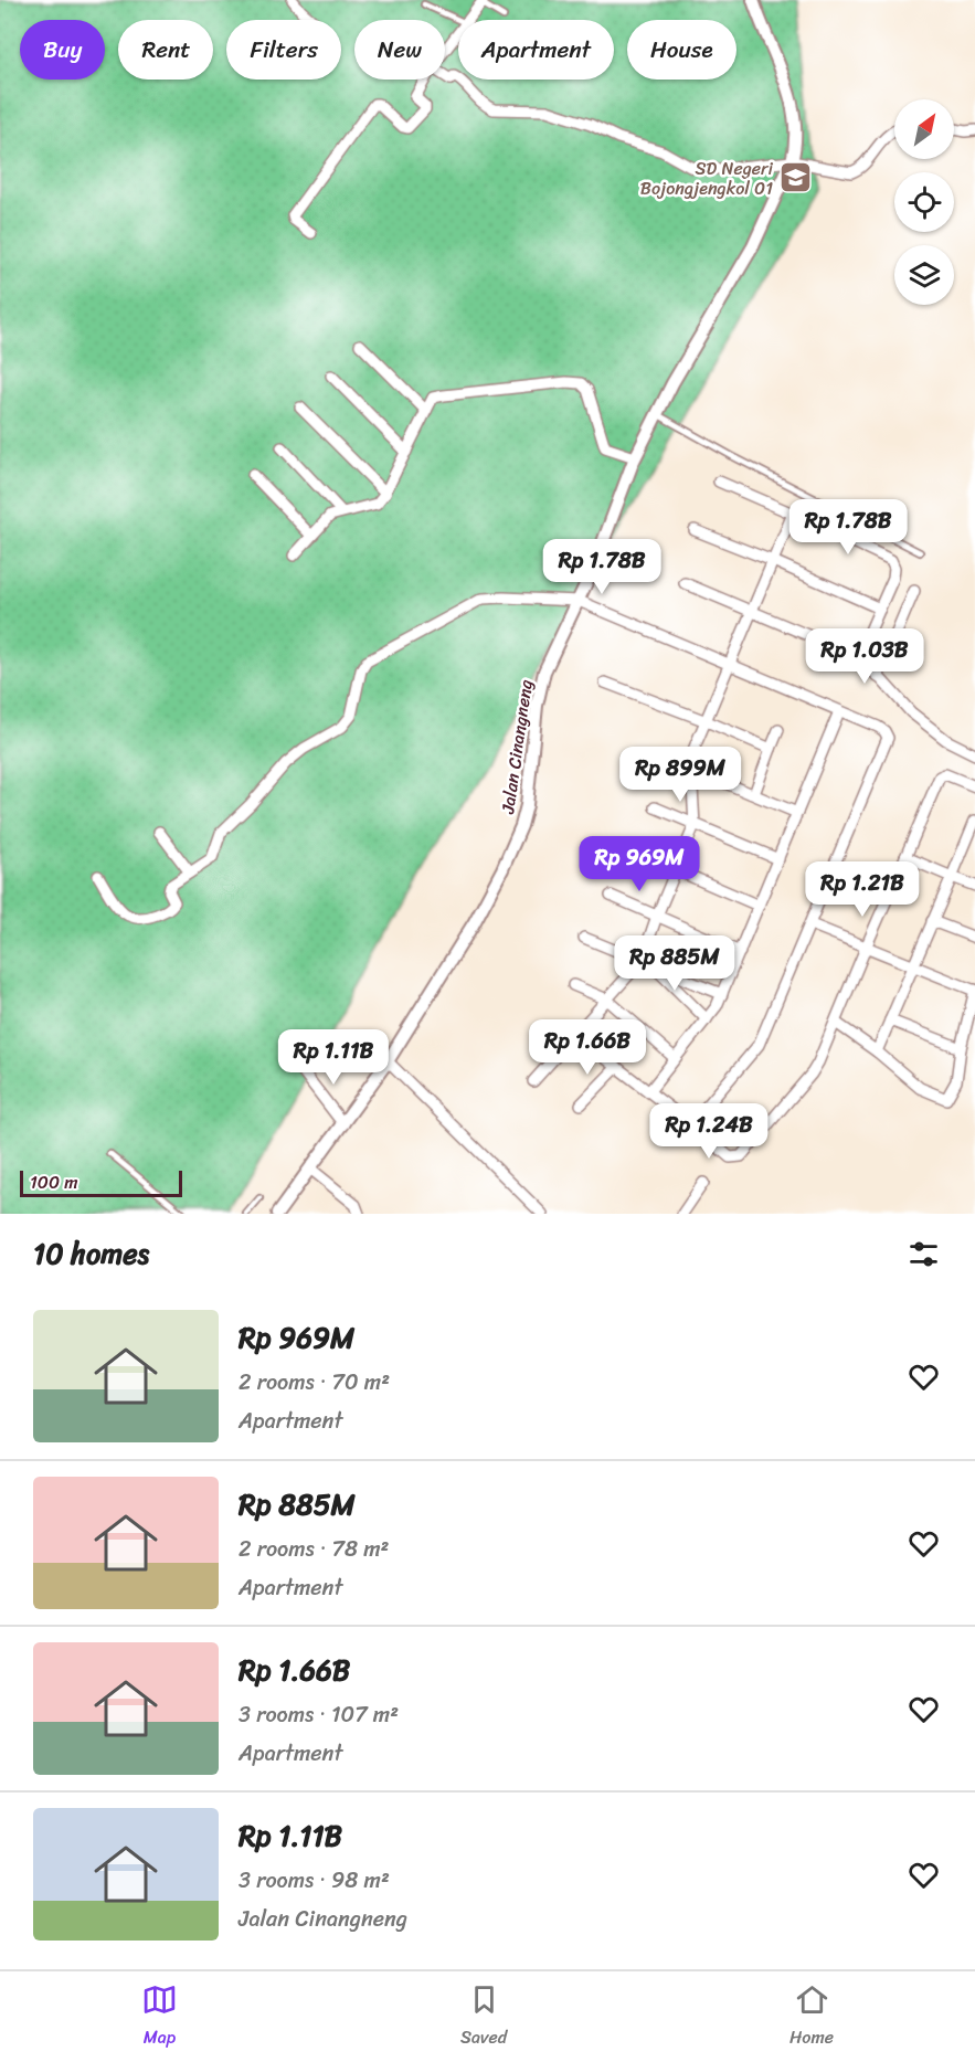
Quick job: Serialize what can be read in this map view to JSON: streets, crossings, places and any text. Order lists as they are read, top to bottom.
{
  "streets": {
    "street": ["Jalan Cinangneng"]
  },
  "places": {
    "school or university": ["SD Negeri Bojongjengkol 01"]
  },
  "scale_bar": "100 m",
  "north": "top right",
  "page": {
    "chip": [
      "Buy",
      "Rent",
      "Filters",
      "New",
      "Apartment",
      "House"
    ],
    "price": [
      "Rp 1.78B",
      "Rp 1.78B",
      "Rp 1.03B",
      "Rp 899M",
      "Rp 969M",
      "Rp 1.21B",
      "Rp 885M",
      "Rp 1.66B",
      "Rp 1.11B",
      "Rp 1.24B"
    ],
    "scale": "100 m",
    "heading": "10 homes",
    "list": [
      {
        "name": "Rp 969M",
        "note": "2 rooms · 70 m² · Apartment"
      },
      {
        "name": "Rp 885M",
        "note": "2 rooms · 78 m² · Apartment"
      },
      {
        "name": "Rp 1.66B",
        "note": "3 rooms · 107 m² · Apartment"
      },
      {
        "name": "Rp 1.11B",
        "note": "3 rooms · 98 m² · Jalan Cinangneng"
      }
    ],
    "tabs": ["Map", "Saved", "Home"]
  }
}
